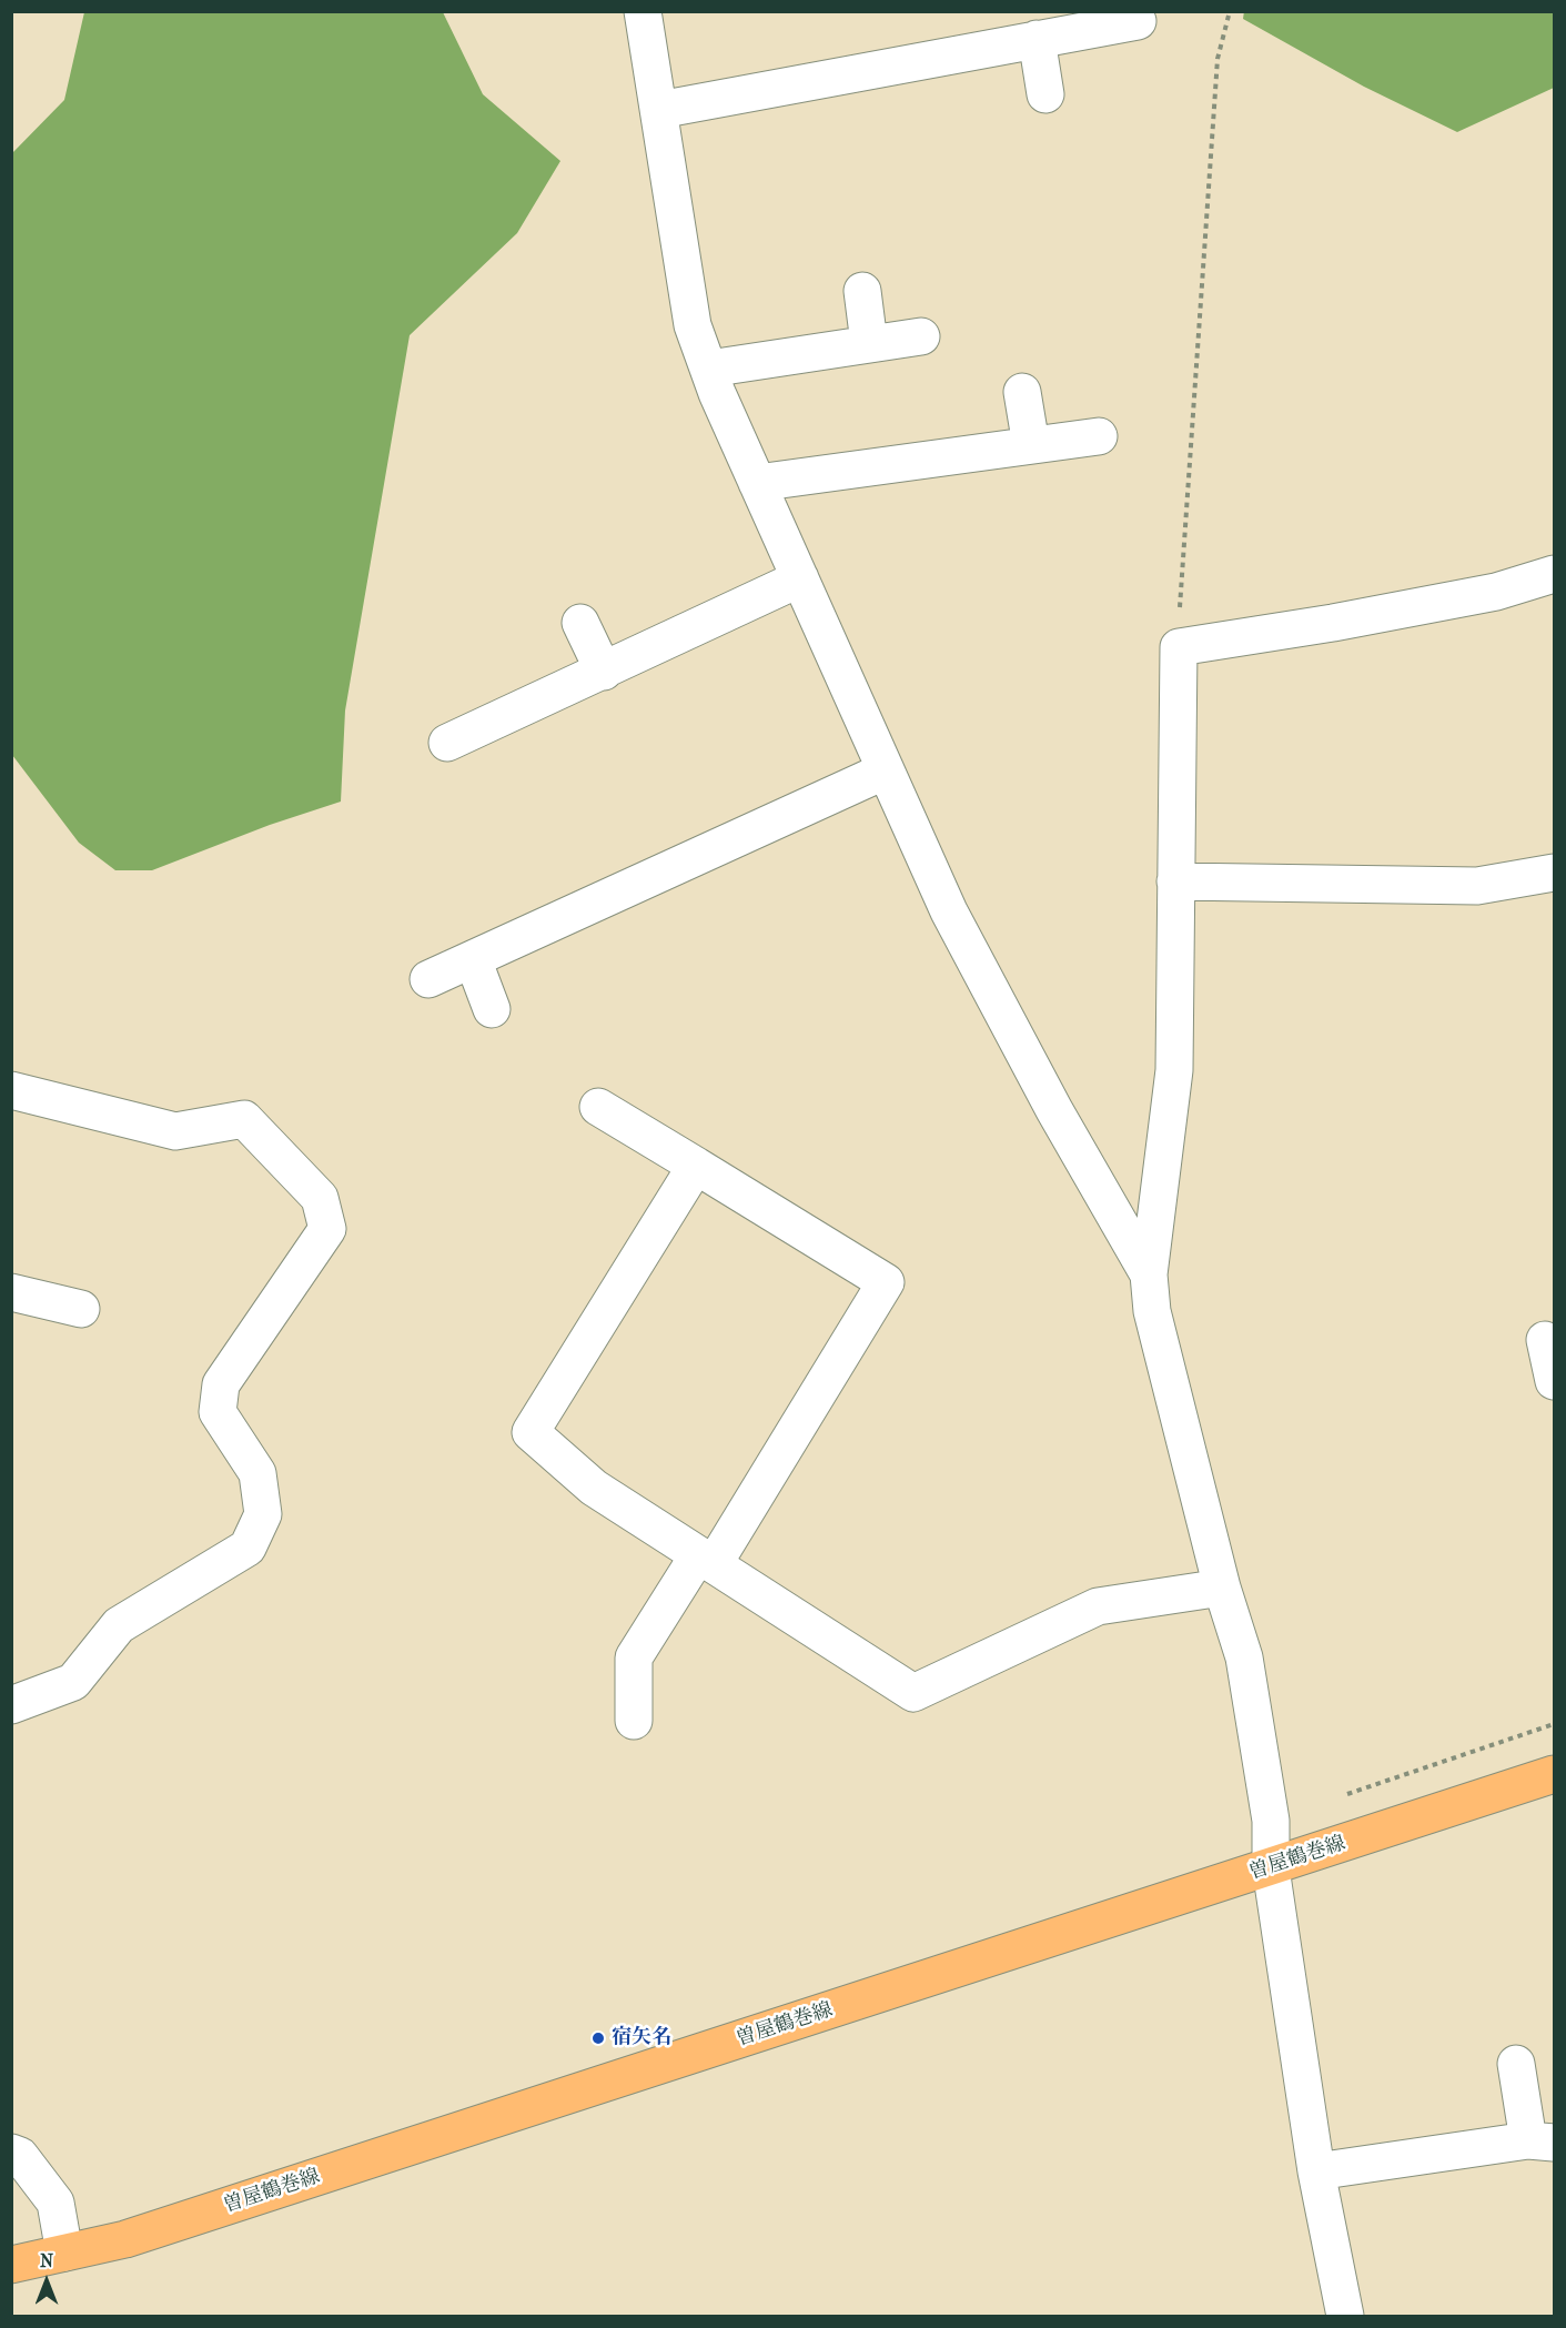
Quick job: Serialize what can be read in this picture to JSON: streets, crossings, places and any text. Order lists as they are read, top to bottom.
{
  "streets": {
    "main road": ["曽屋鶴巻線"]
  },
  "places": ["宿矢名"],
  "north": "top"
}
